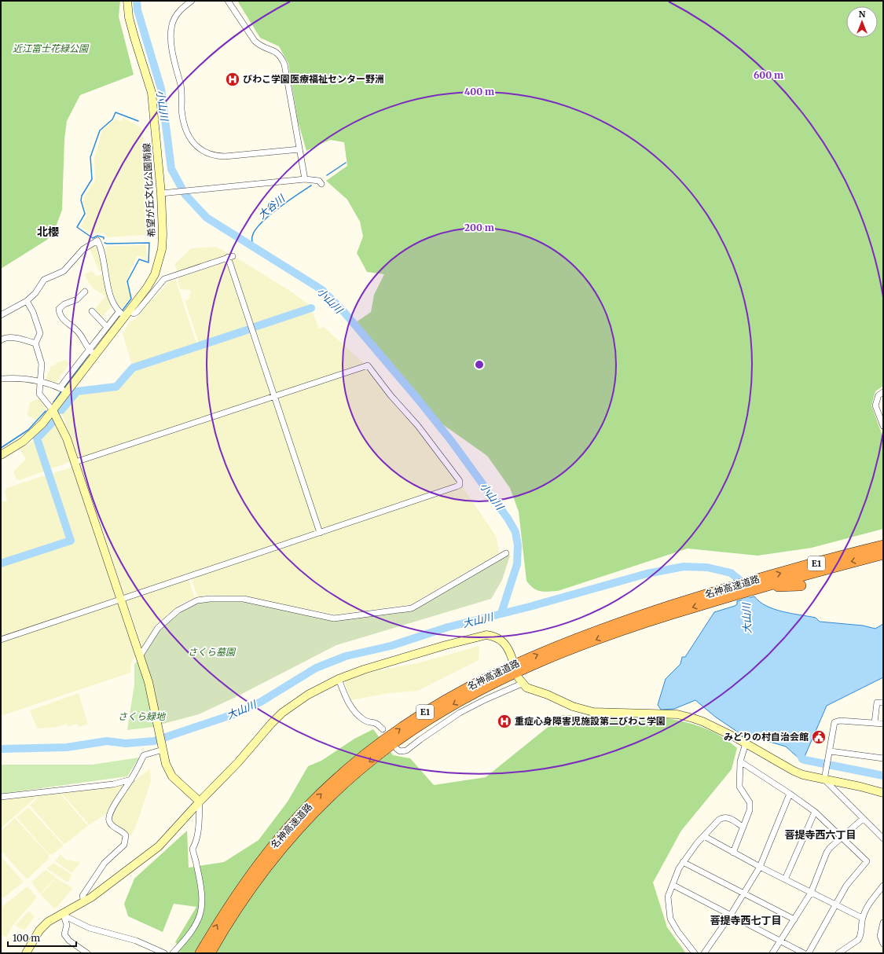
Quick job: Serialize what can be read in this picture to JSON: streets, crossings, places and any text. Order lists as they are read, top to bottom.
{
  "streets": {
    "highway": ["E1", "名神高速道路"],
    "street": ["希望が丘文化公園南線"]
  },
  "districts": ["北櫻", "菩提寺西六丁目", "菩提寺西七丁目"],
  "water": ["小山川", "大谷川", "大山川"],
  "parks": ["近江富士花緑公園", "さくら墓園", "さくら緑地"],
  "places": {
    "hospital": ["びわこ学園医療福祉センター野洲", "重症心身障害児施設第二びわこ学園"],
    "public building": ["みどりの村自治会館"]
  },
  "scale_bar": "100 m",
  "north": "top",
  "rings": ["600 m", "400 m", "200 m"]
}
